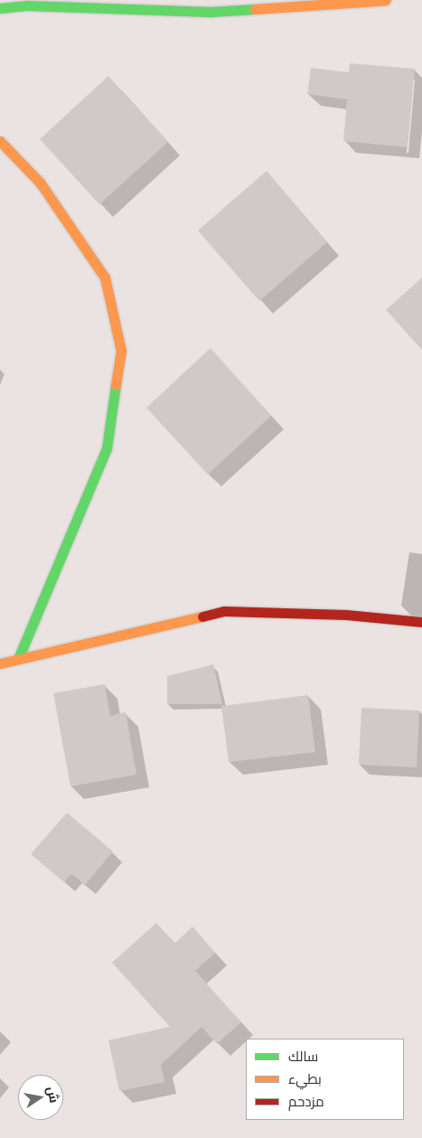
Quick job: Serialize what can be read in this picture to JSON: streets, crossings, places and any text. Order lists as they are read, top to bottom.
{
  "legend": ["سالك", "بطيء", "مزدحم"],
  "north": "right"
}
